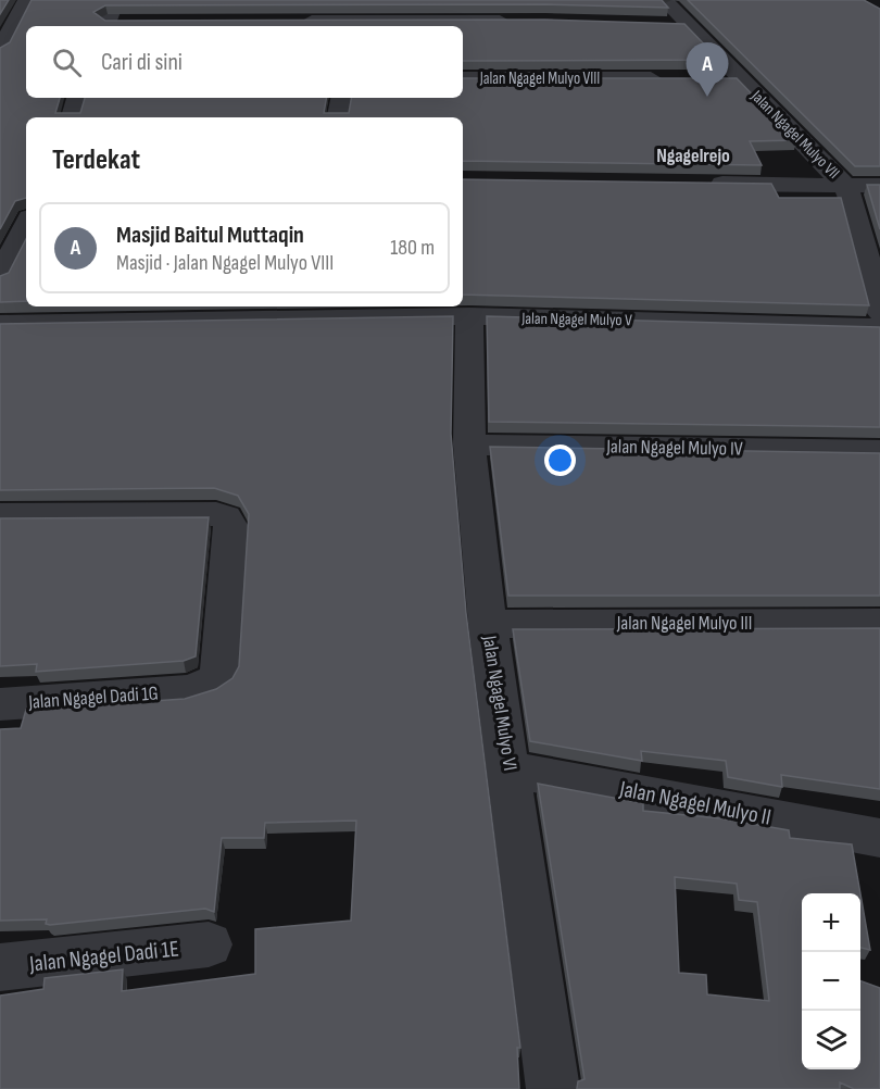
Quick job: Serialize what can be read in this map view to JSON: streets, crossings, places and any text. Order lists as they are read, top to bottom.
{
  "streets": {
    "street": [
      "Jalan Ngagel Mulyo VIII",
      "Jalan Ngagel Mulyo VII",
      "Jalan Ngagel Mulyo V",
      "Jalan Ngagel Mulyo IV",
      "Jalan Ngagel Mulyo III",
      "Jalan Ngagel Dadi 1G",
      "Jalan Ngagel Mulyo VI",
      "Jalan Ngagel Mulyo II",
      "Jalan Ngagel Dadi 1E"
    ]
  },
  "crossings": [
    ["Jalan Ngagel Mulyo V", "Jalan Ngagel Mulyo VI"],
    ["Jalan Ngagel Mulyo IV", "Jalan Ngagel Mulyo VI"],
    ["Jalan Ngagel Mulyo III", "Jalan Ngagel Mulyo VI"],
    ["Jalan Ngagel Mulyo VI", "Jalan Ngagel Mulyo II"]
  ],
  "districts": ["Ngagelrejo"],
  "page": {
    "search": "Cari di sini",
    "pins": "A",
    "heading": "Terdekat",
    "list": [
      {
        "mark": "A",
        "name": "Masjid Baitul Muttaqin",
        "note": "Masjid · Jalan Ngagel Mulyo VIII",
        "value": "180 m"
      }
    ],
    "map_buttons": ["+", "−"]
  }
}
